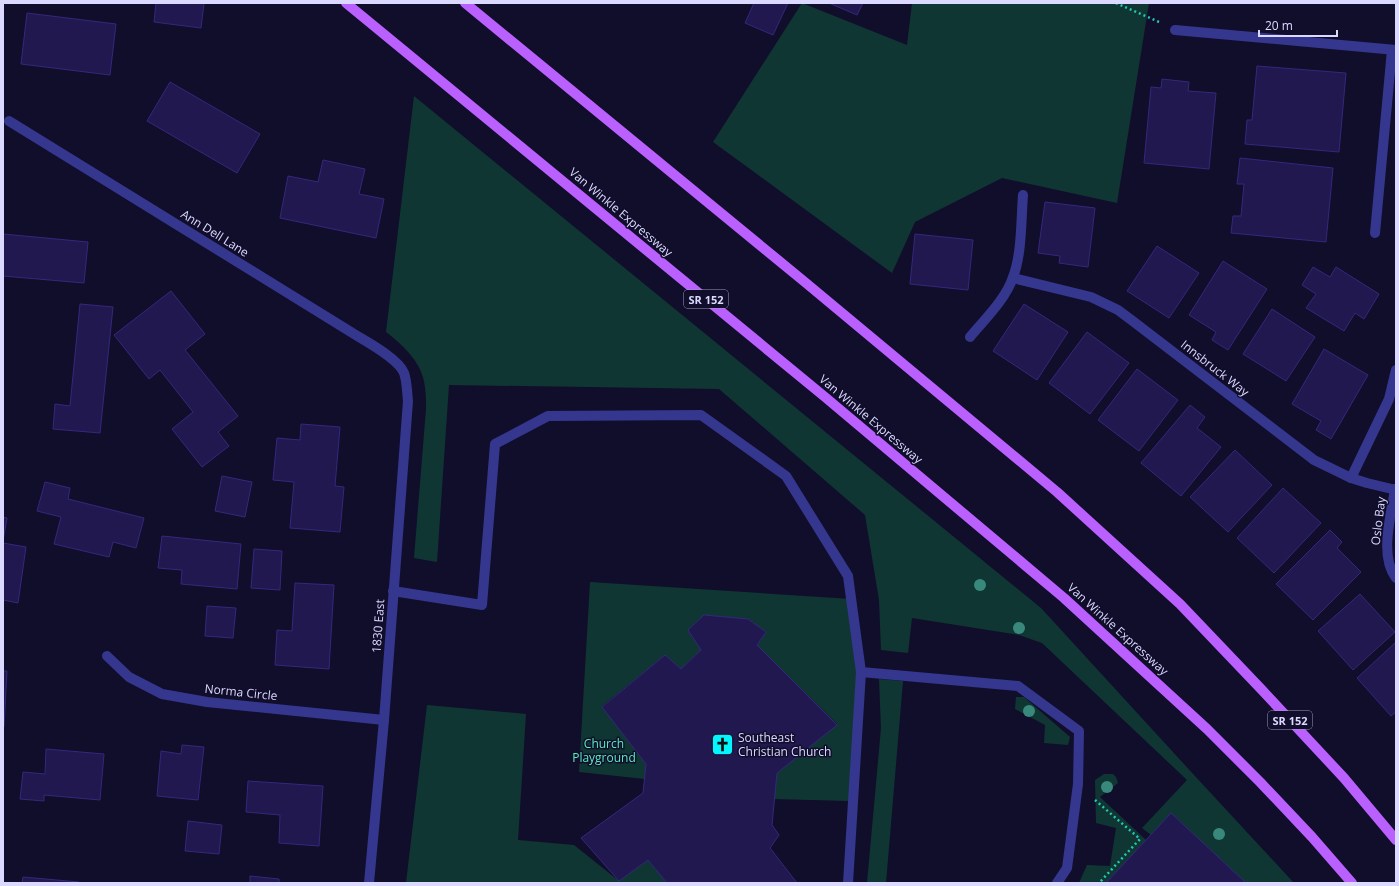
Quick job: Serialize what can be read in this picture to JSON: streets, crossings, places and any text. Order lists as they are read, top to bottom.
{
  "streets": {
    "main road": ["Van Winkle Expressway", "SR 152"],
    "street": [
      "Ann Dell Lane",
      "Innsbruck Way",
      "Oslo Bay",
      "1830 East",
      "Norma Circle"
    ]
  },
  "crossings": [
    ["Ann Dell Lane", "1830 East"],
    ["Innsbruck Way", "Oslo Bay"],
    ["1830 East", "Norma Circle"]
  ],
  "parks": ["Church Playground"],
  "places": {
    "church": ["Southeast Christian Church"]
  },
  "scale_bar": "20 m"
}
